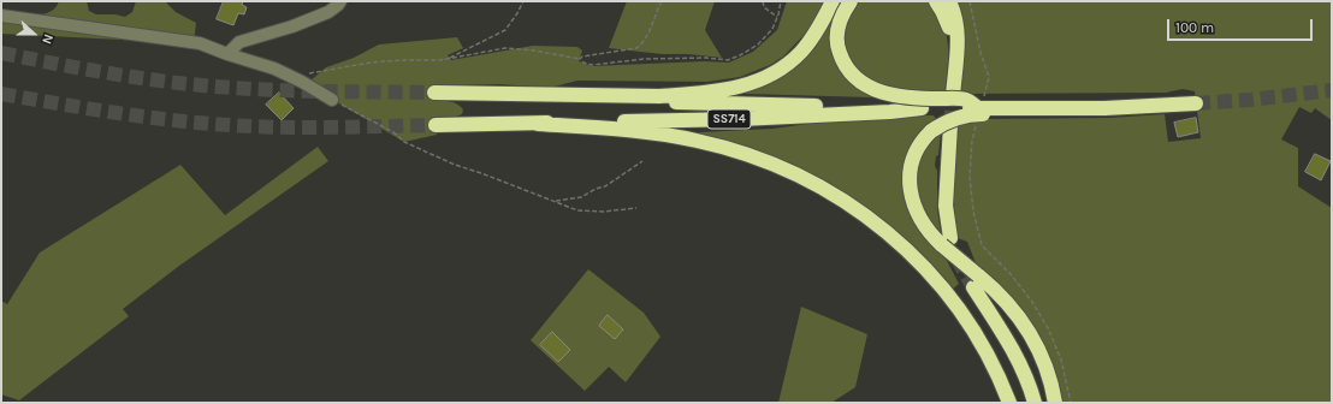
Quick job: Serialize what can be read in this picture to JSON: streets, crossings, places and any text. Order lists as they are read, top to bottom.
{
  "streets": {
    "highway": ["SS714"]
  },
  "scale_bar": "100 m",
  "north": "right"
}
